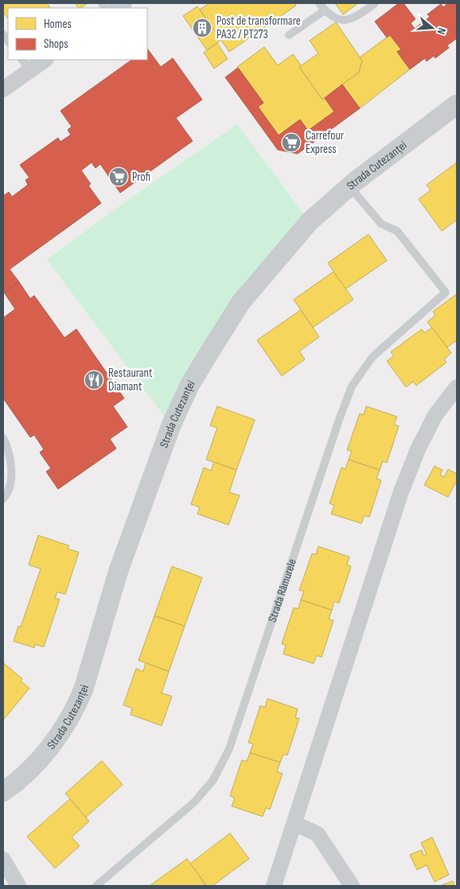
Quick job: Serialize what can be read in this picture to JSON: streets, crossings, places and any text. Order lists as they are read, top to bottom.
{
  "streets": {
    "street": ["Strada Cutezanței"],
    "lane": ["Strada Rămurele"]
  },
  "crossings": [
    ["Strada Cutezanței", "Strada Rămurele"]
  ],
  "places": {
    "building": ["Post de transformare PA32 / PT273"],
    "supermarket": ["Carrefour Express", "Profi"],
    "restaurant": ["Restaurant Diamant"]
  },
  "legend": ["Homes", "Shops"],
  "north": "right"
}
